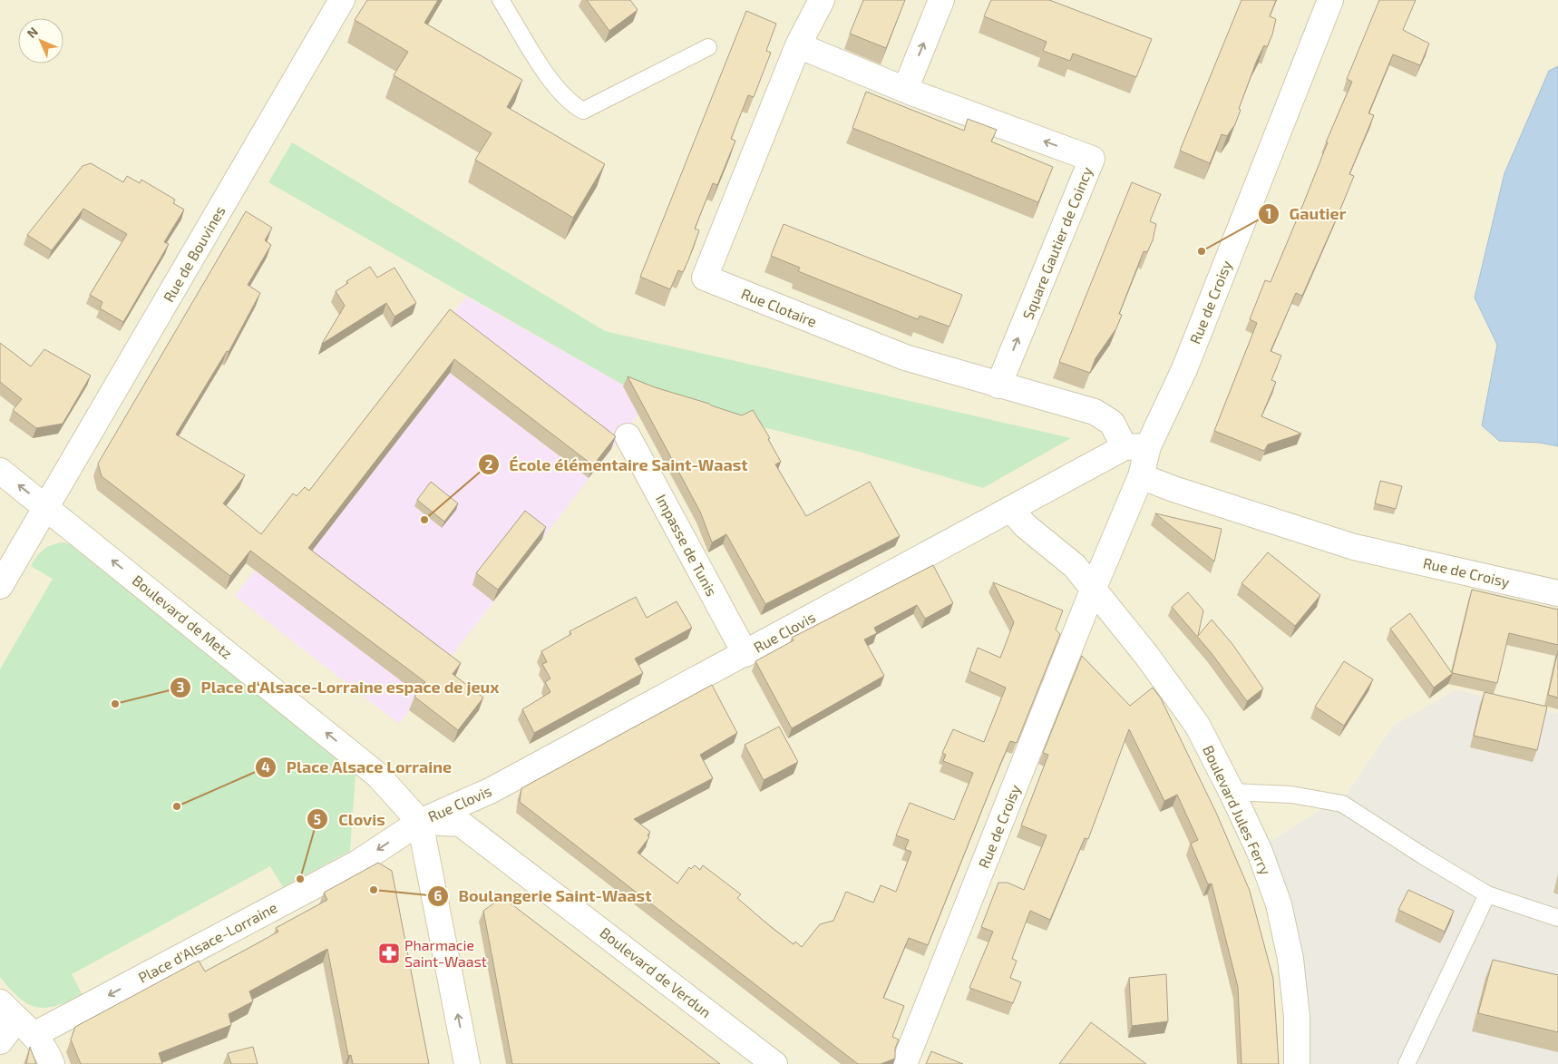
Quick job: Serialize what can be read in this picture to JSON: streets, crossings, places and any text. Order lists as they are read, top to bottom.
{
  "streets": {
    "street": [
      "Square Gautier de Coincy",
      "Rue de Bouvines",
      "Rue de Croisy",
      "Rue Clotaire",
      "Impasse de Tunis",
      "Boulevard de Metz",
      "Rue Clovis",
      "Boulevard Jules Ferry",
      "Place d'Alsace-Lorraine",
      "Boulevard de Verdun"
    ]
  },
  "crossings": [
    ["Square Gautier de Coincy", "Rue Clotaire"],
    ["Rue de Bouvines", "Boulevard de Metz"],
    ["Rue de Croisy", "Rue Clotaire"],
    ["Rue de Croisy", "Rue Clovis"],
    ["Rue de Croisy", "Boulevard Jules Ferry"],
    ["Rue Clotaire", "Rue Clovis"],
    ["Impasse de Tunis", "Rue Clovis"],
    ["Boulevard de Metz", "Rue Clovis"],
    ["Boulevard de Metz", "Place d'Alsace-Lorraine"],
    ["Boulevard de Metz", "Boulevard de Verdun"],
    ["Rue Clovis", "Place d'Alsace-Lorraine"],
    ["Rue Clovis", "Boulevard de Verdun"],
    ["Place d'Alsace-Lorraine", "Boulevard de Verdun"]
  ],
  "one_way": ["Boulevard de Metz", "Place d'Alsace-Lorraine"],
  "places": {
    "other": [
      "Gautier",
      "École élémentaire Saint-Waast",
      "Place d‘Alsace-Lorraine espace de jeux",
      "Place Alsace Lorraine",
      "Clovis",
      "Boulangerie Saint-Waast"
    ],
    "pharmacy": ["Pharmacie Saint-Waast"]
  },
  "north": "top left"
}
